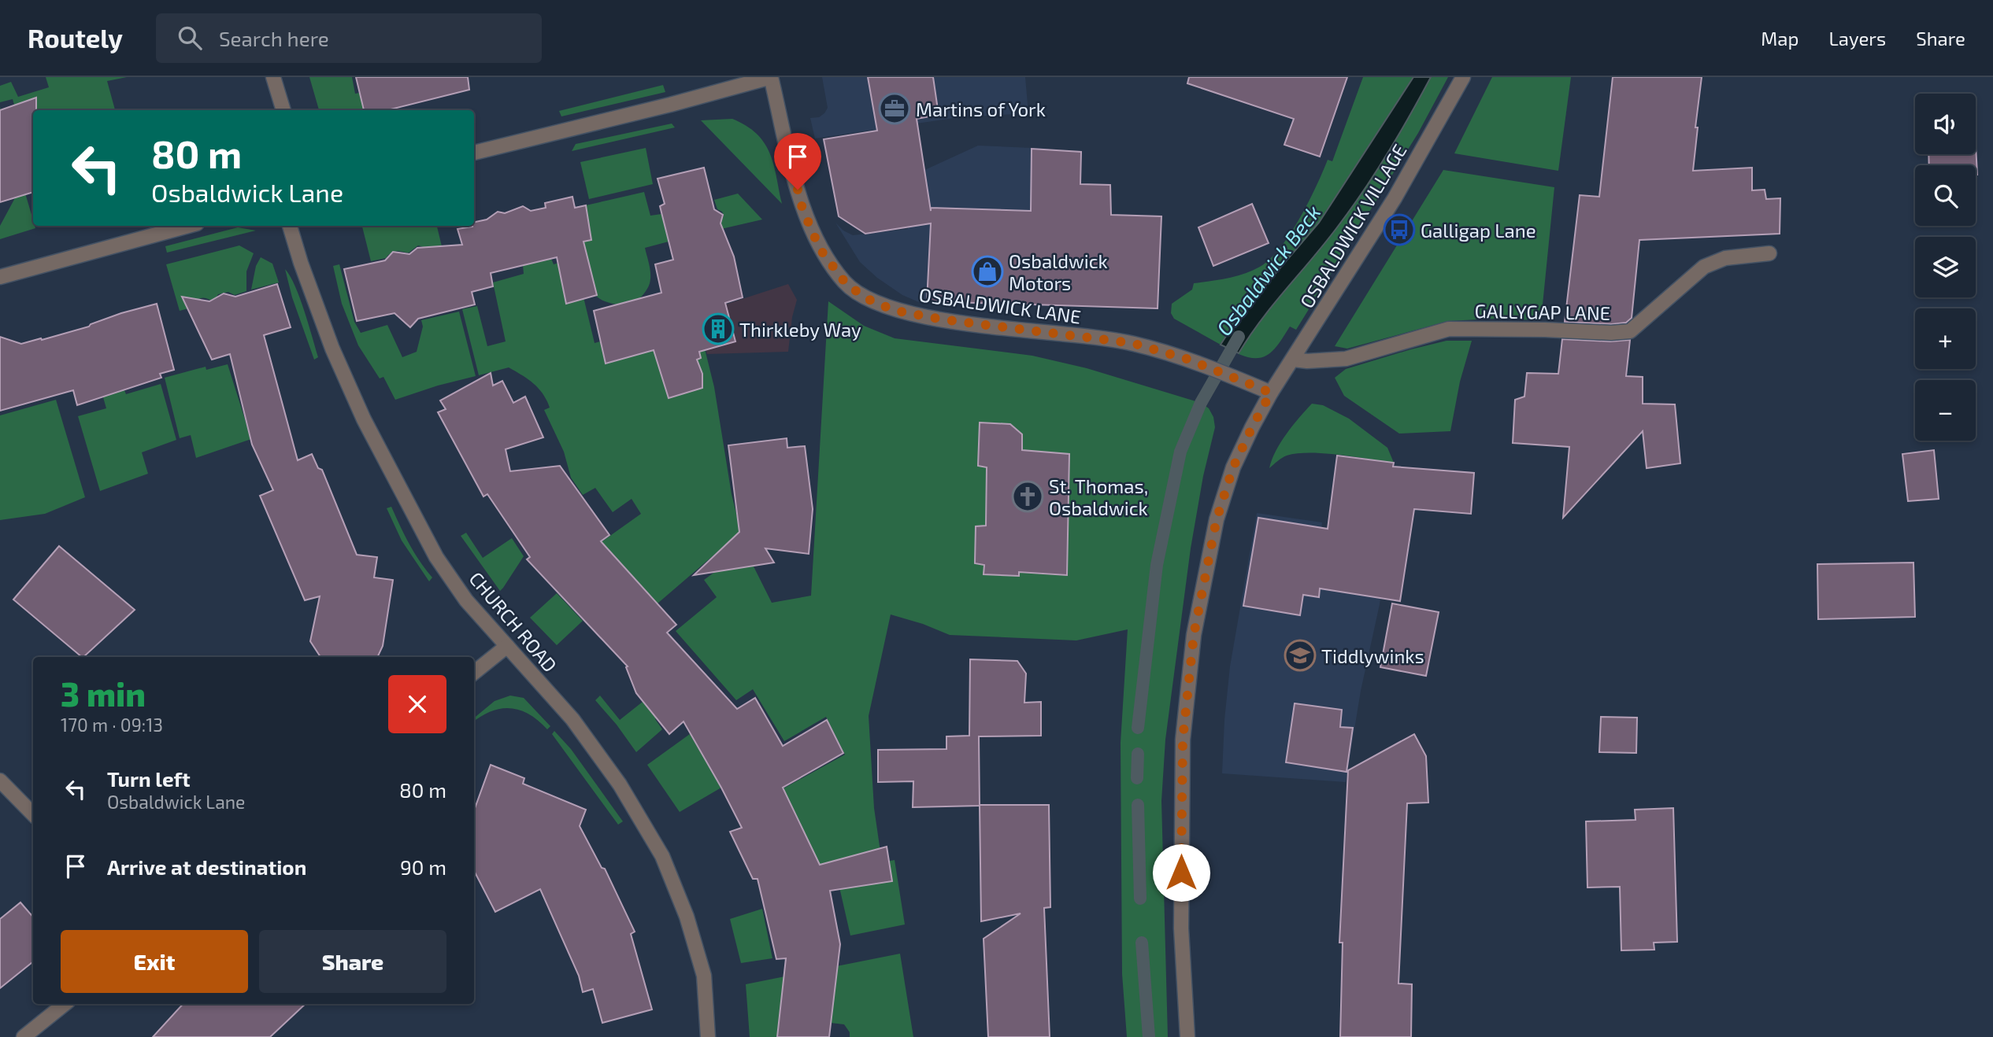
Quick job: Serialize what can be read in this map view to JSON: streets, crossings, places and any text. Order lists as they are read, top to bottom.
{
  "streets": {
    "street": [
      "OSBALDWICK VILLAGE",
      "OSBALDWICK LANE",
      "GALLYGAP LANE",
      "CHURCH ROAD"
    ]
  },
  "crossings": [
    ["OSBALDWICK VILLAGE", "OSBALDWICK LANE"],
    ["OSBALDWICK VILLAGE", "GALLYGAP LANE"]
  ],
  "water": ["Osbaldwick Beck"],
  "places": {
    "office": ["Martins of York"],
    "bus stop": ["Galligap Lane"],
    "shop": ["Osbaldwick Motors"],
    "building": ["Thirkleby Way"],
    "church": ["St. Thomas, Osbaldwick"],
    "school or university": ["Tiddlywinks"]
  },
  "page": {
    "header": "Routely",
    "search": "Search here",
    "nav": ["Map", "Layers", "Share"],
    "map_buttons": ["+", "−"],
    "turn": ["80 m", "Osbaldwick Lane"],
    "heading": ["3 min", "170 m · 09:13"],
    "list": [
      {
        "name": "Turn left",
        "note": "Osbaldwick Lane",
        "value": "80 m"
      },
      {
        "name": "Arrive at destination",
        "value": "90 m"
      }
    ],
    "buttons": ["Exit", "Share"]
  }
}
